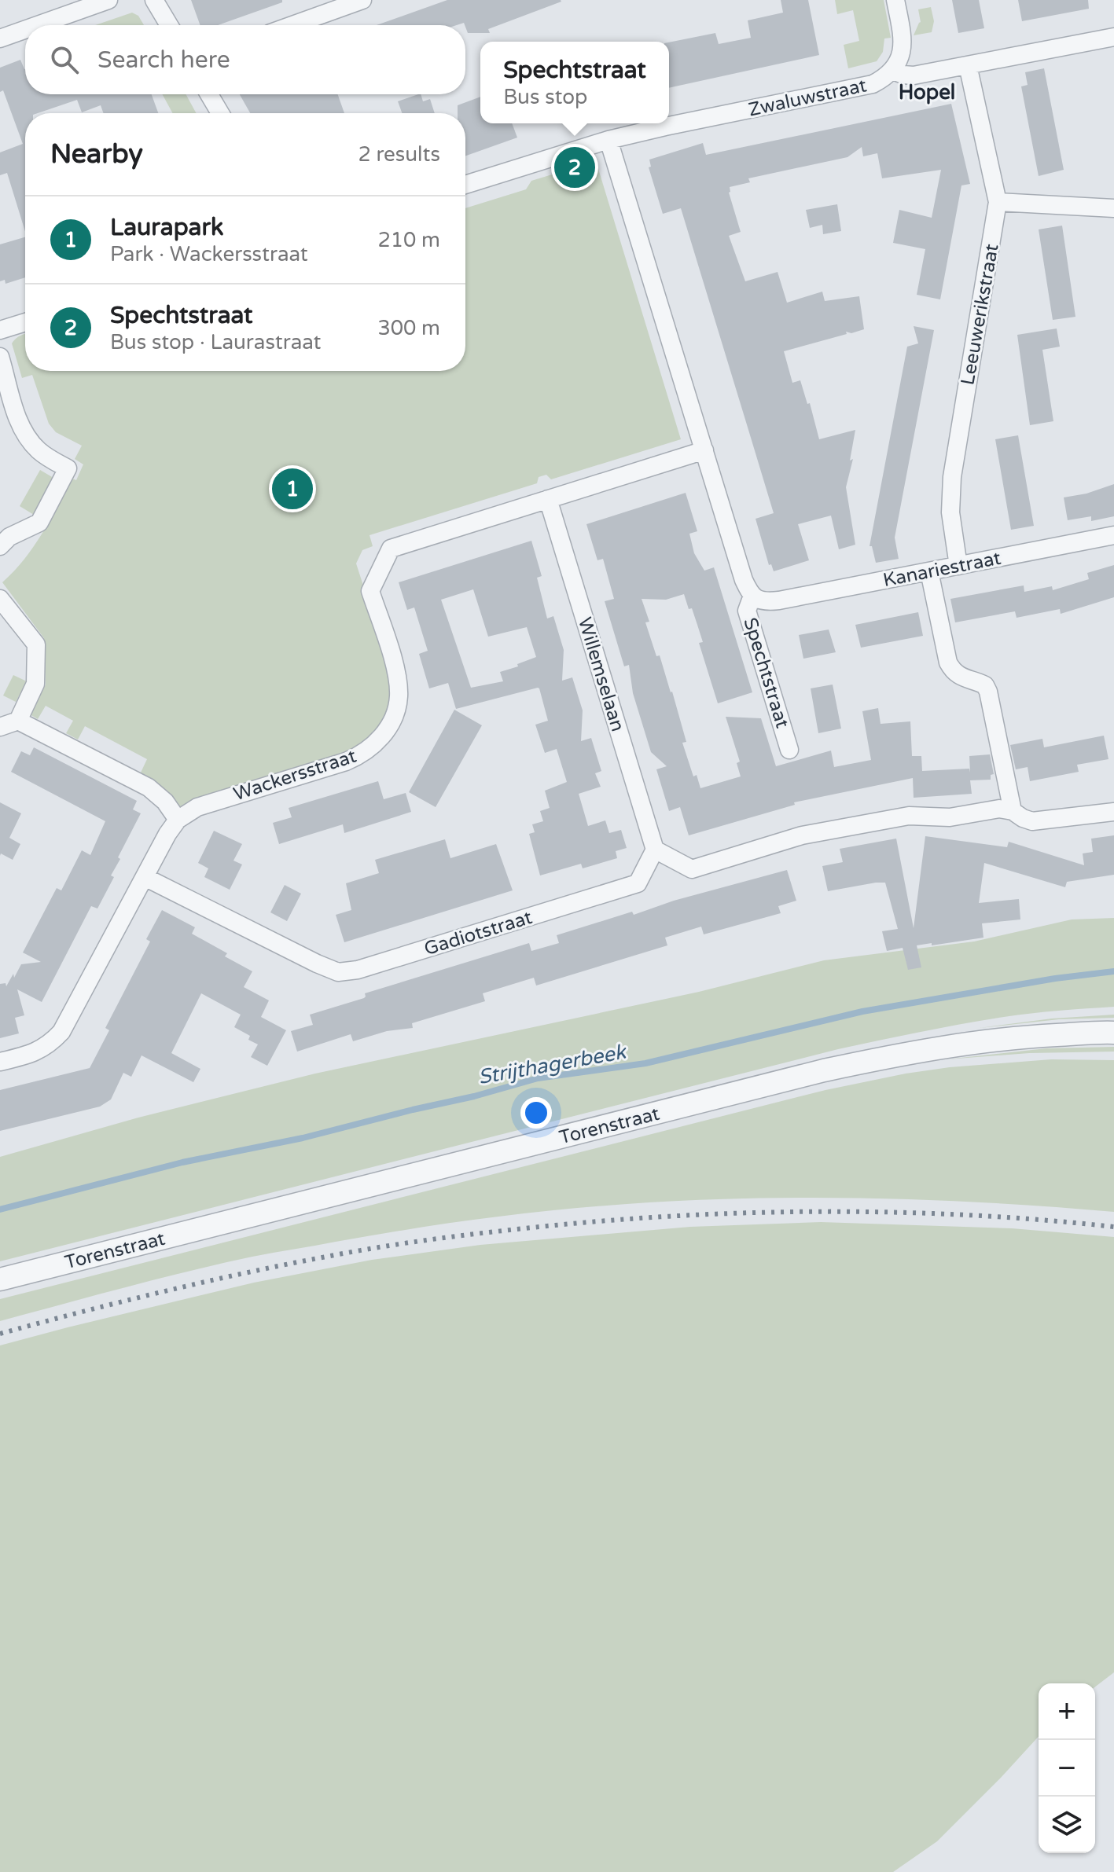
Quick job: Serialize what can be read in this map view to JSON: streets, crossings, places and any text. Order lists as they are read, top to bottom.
{
  "streets": {
    "street": [
      "Zwaluwstraat",
      "Leeuwerikstraat",
      "Kanariestraat",
      "Spechtstraat",
      "Willemselaan",
      "Wackersstraat",
      "Gadiotstraat",
      "Torenstraat"
    ]
  },
  "crossings": [
    ["Zwaluwstraat", "Spechtstraat"],
    ["Leeuwerikstraat", "Kanariestraat"],
    ["Kanariestraat", "Spechtstraat"],
    ["Spechtstraat", "Wackersstraat"],
    ["Willemselaan", "Wackersstraat"],
    ["Willemselaan", "Gadiotstraat"],
    ["Wackersstraat", "Gadiotstraat"]
  ],
  "districts": ["Hopel"],
  "water": ["Strijthagerbeek"],
  "page": {
    "search": "Search here",
    "popup": ["Spechtstraat", "Bus stop"],
    "heading": ["Nearby", "2 results"],
    "pins": ["2", "1"],
    "list": [
      {
        "mark": "1",
        "name": "Laurapark",
        "note": "Park · Wackersstraat",
        "value": "210 m"
      },
      {
        "mark": "2",
        "name": "Spechtstraat",
        "note": "Bus stop · Laurastraat",
        "value": "300 m"
      }
    ],
    "map_buttons": ["+", "−"]
  }
}
